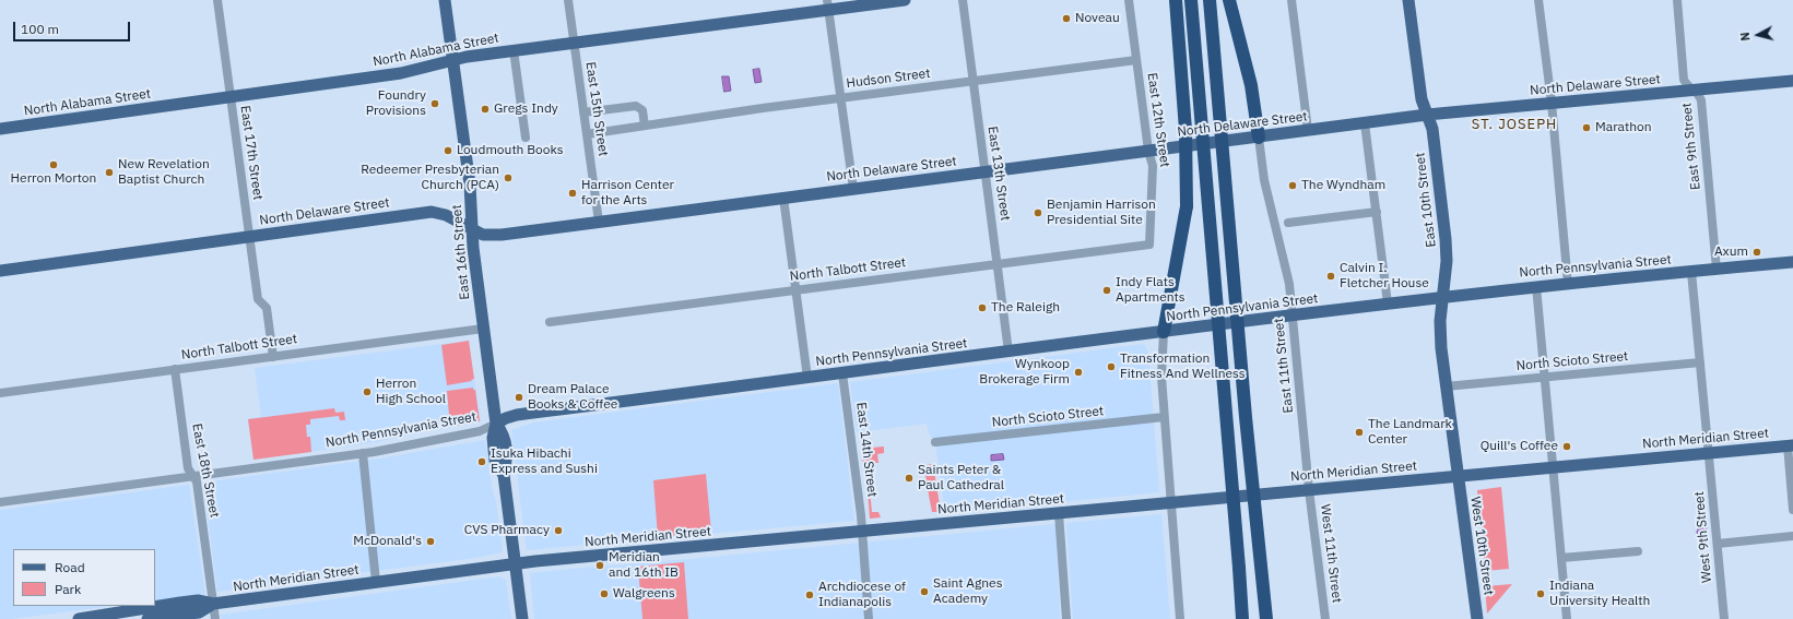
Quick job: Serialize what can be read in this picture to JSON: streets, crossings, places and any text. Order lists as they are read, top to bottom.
{
  "streets": {
    "main road": [
      "North Alabama Street",
      "North Delaware Street",
      "East 10th Street",
      "East 16th Street",
      "North Pennsylvania Street",
      "North Meridian Street",
      "West 10th Street"
    ],
    "street": [
      "Hudson Street",
      "East 15th Street",
      "East 12th Street",
      "East 9th Street",
      "East 17th Street",
      "East 13th Street",
      "North Talbott Street",
      "North Scioto Street",
      "East 11th Street",
      "East 14th Street",
      "East 18th Street",
      "West 9th Street",
      "West 11th Street"
    ]
  },
  "crossings": [
    ["North Alabama Street", "East 15th Street"],
    ["North Alabama Street", "East 17th Street"],
    ["North Alabama Street", "East 16th Street"],
    ["Hudson Street", "East 15th Street"],
    ["Hudson Street", "East 12th Street"],
    ["Hudson Street", "East 13th Street"],
    ["North Delaware Street", "East 15th Street"],
    ["North Delaware Street", "East 12th Street"],
    ["North Delaware Street", "East 9th Street"],
    ["North Delaware Street", "East 17th Street"],
    ["North Delaware Street", "East 13th Street"],
    ["North Delaware Street", "East 10th Street"],
    ["North Delaware Street", "East 16th Street"],
    ["North Delaware Street", "East 11th Street"],
    ["East 12th Street", "North Talbott Street"],
    ["East 9th Street", "North Pennsylvania Street"],
    ["East 17th Street", "North Talbott Street"],
    ["East 13th Street", "North Pennsylvania Street"],
    ["East 13th Street", "North Talbott Street"],
    ["East 10th Street", "North Pennsylvania Street"],
    ["East 10th Street", "North Scioto Street"],
    ["East 10th Street", "North Meridian Street"],
    ["East 10th Street", "West 10th Street"],
    ["East 16th Street", "North Pennsylvania Street"],
    ["East 16th Street", "North Talbott Street"],
    ["East 16th Street", "North Meridian Street"],
    ["North Pennsylvania Street", "East 11th Street"],
    ["North Pennsylvania Street", "East 14th Street"],
    ["North Pennsylvania Street", "East 18th Street"],
    ["North Talbott Street", "East 18th Street"],
    ["East 11th Street", "North Meridian Street"],
    ["East 11th Street", "West 11th Street"],
    ["North Meridian Street", "East 14th Street"],
    ["North Meridian Street", "East 18th Street"],
    ["North Meridian Street", "West 9th Street"],
    ["North Meridian Street", "West 10th Street"],
    ["North Meridian Street", "West 11th Street"]
  ],
  "districts": ["ST. JOSEPH"],
  "places": [
    "Noveau",
    "Foundry Provisions",
    "Gregs Indy",
    "Marathon",
    "Loudmouth Books",
    "Herron Morton",
    "New Revelation Baptist Church",
    "Redeemer Presbyterian Church (PCA)",
    "The Wyndham",
    "Harrison Center for the Arts",
    "Benjamin Harrison Presidential Site",
    "Axum",
    "Calvin I. Fletcher House",
    "Indy Flats Apartments",
    "The Raleigh",
    "Transformation Fitness And Wellness",
    "Wynkoop Brokerage Firm",
    "Herron High School",
    "Dream Palace Books & Coffee",
    "The Landmark Center",
    "Quill's Coffee",
    "Isuka Hibachi Express and Sushi",
    "Saints Peter & Paul Cathedral",
    "CVS Pharmacy",
    "McDonald's",
    "Meridian and 16th IB",
    "Saint Agnes Academy",
    "Walgreens",
    "Indiana University Health",
    "Archdiocese of Indianapolis"
  ],
  "legend": ["Road", "Park"],
  "scale_bar": "100 m",
  "north": "left"
}
